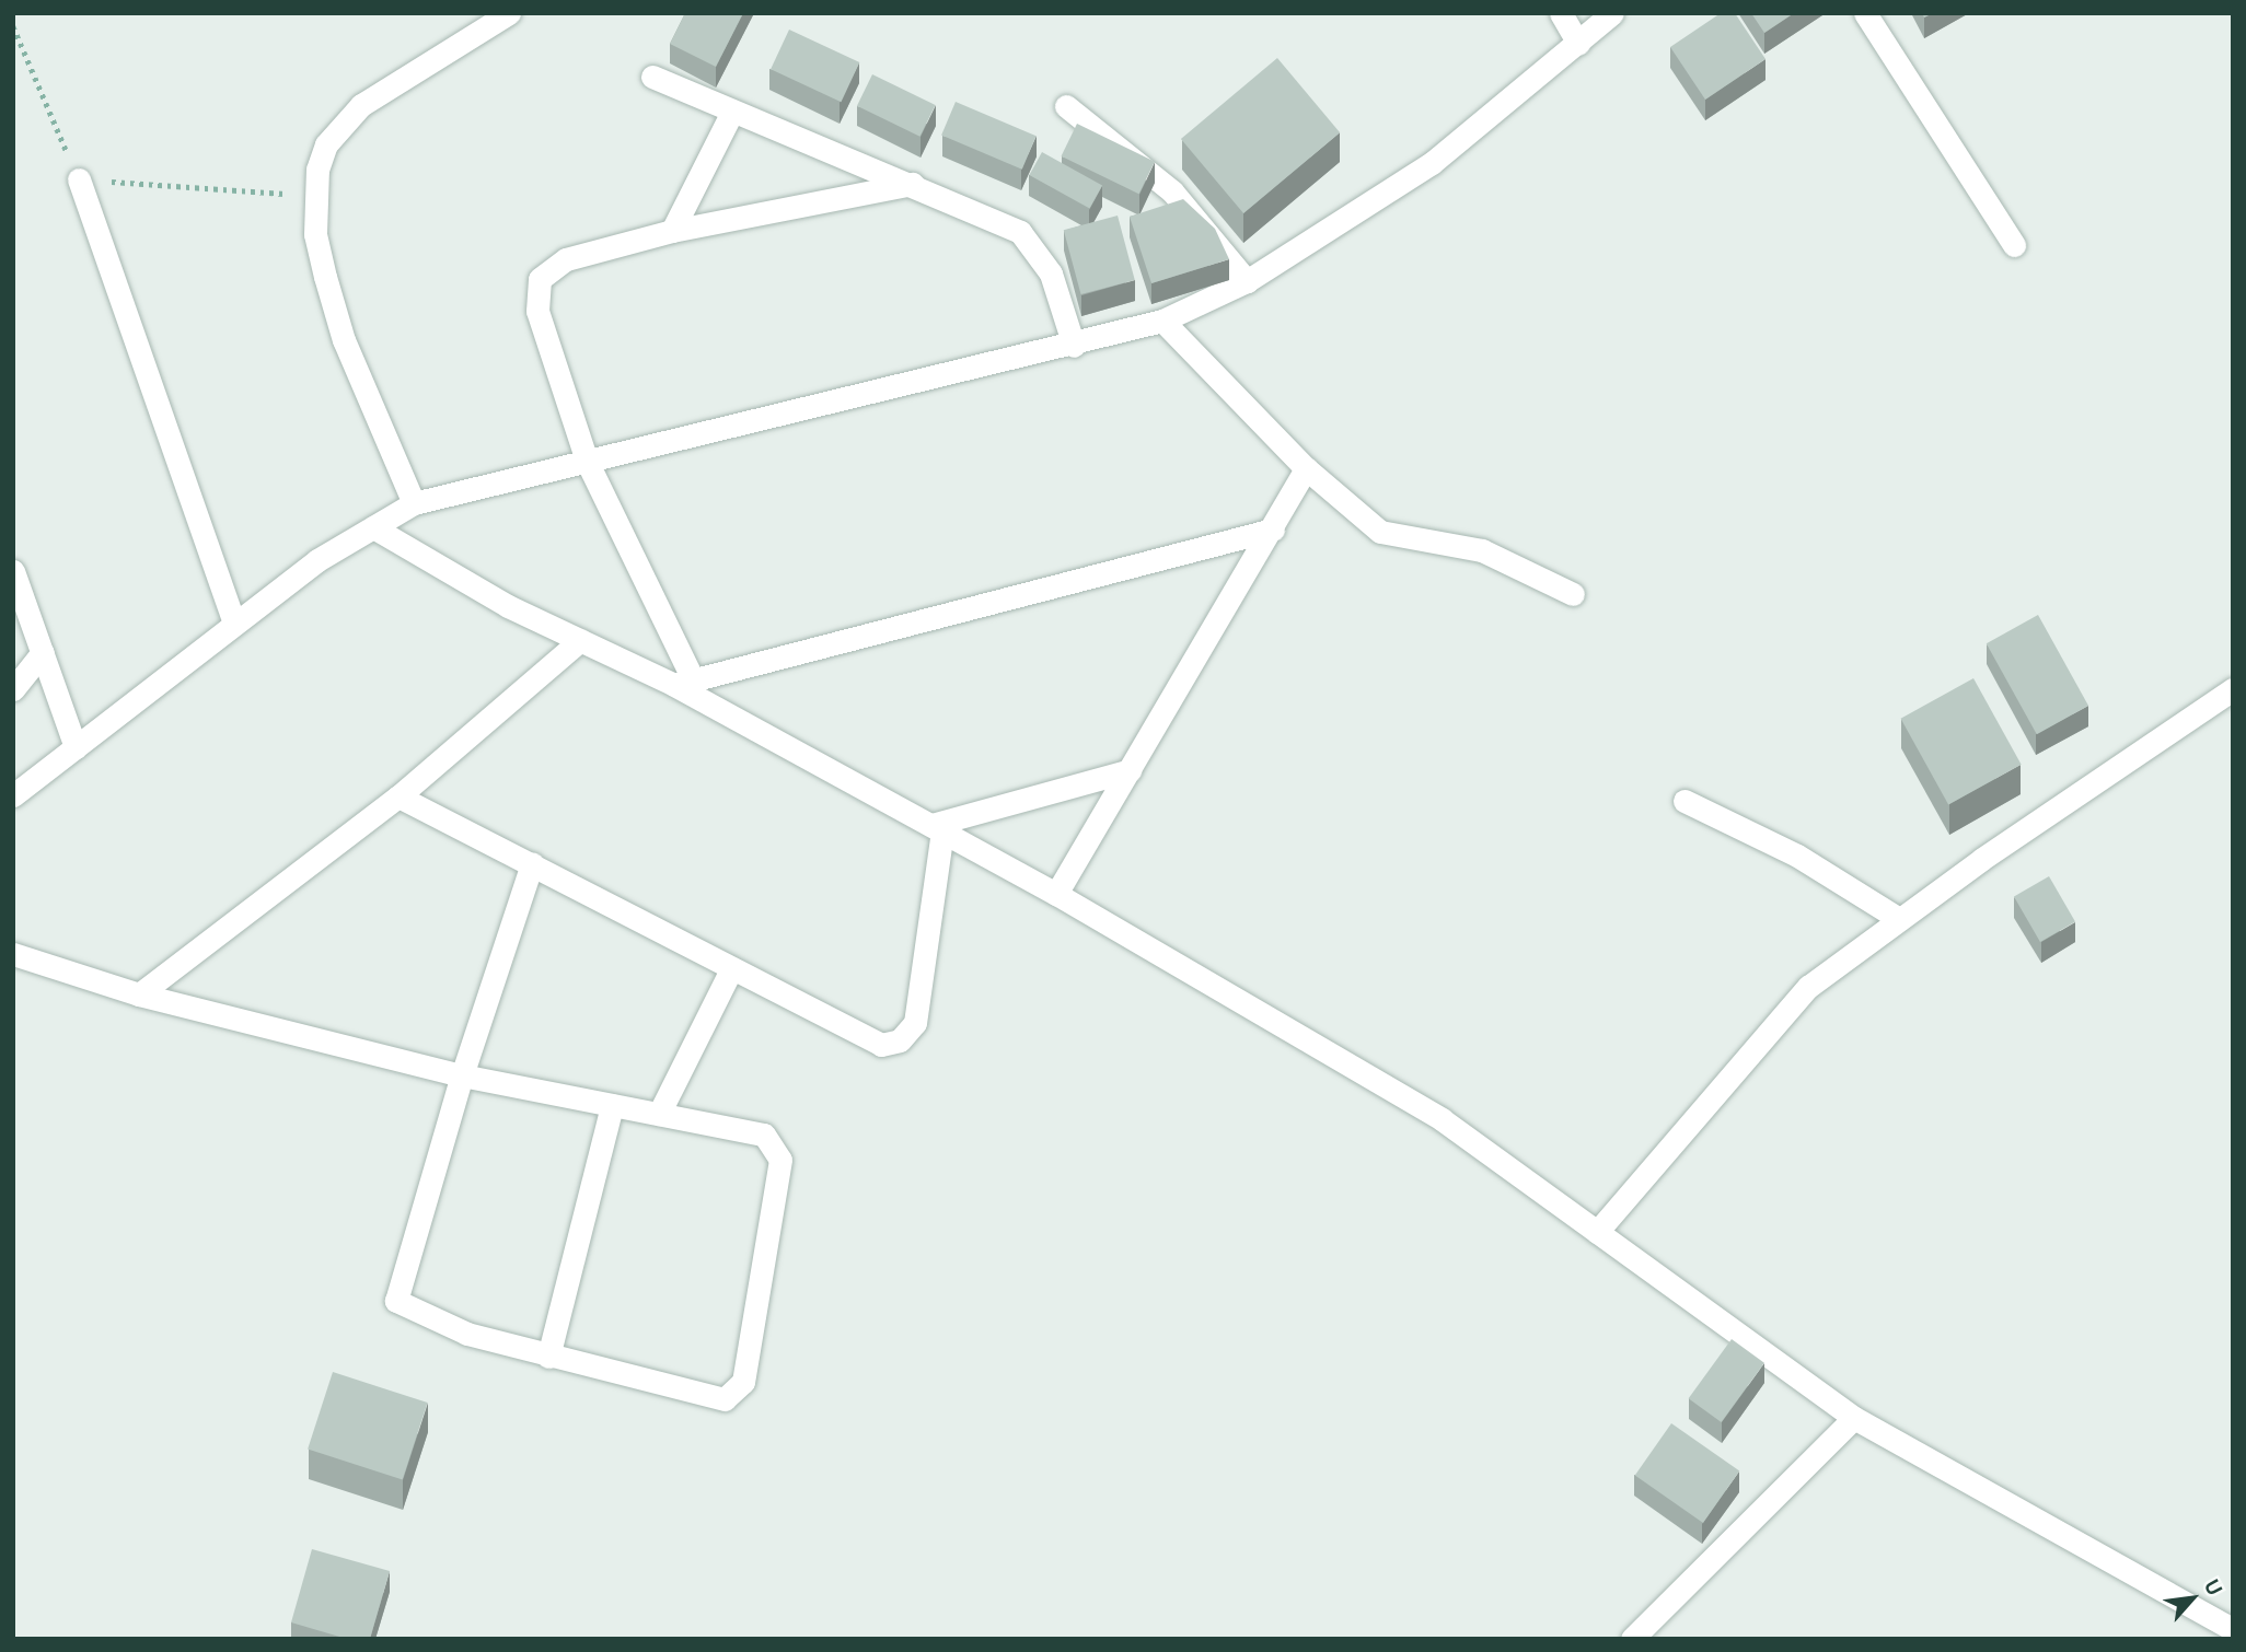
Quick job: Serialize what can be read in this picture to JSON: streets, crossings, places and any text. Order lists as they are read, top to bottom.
{
  "north": "top right"
}
